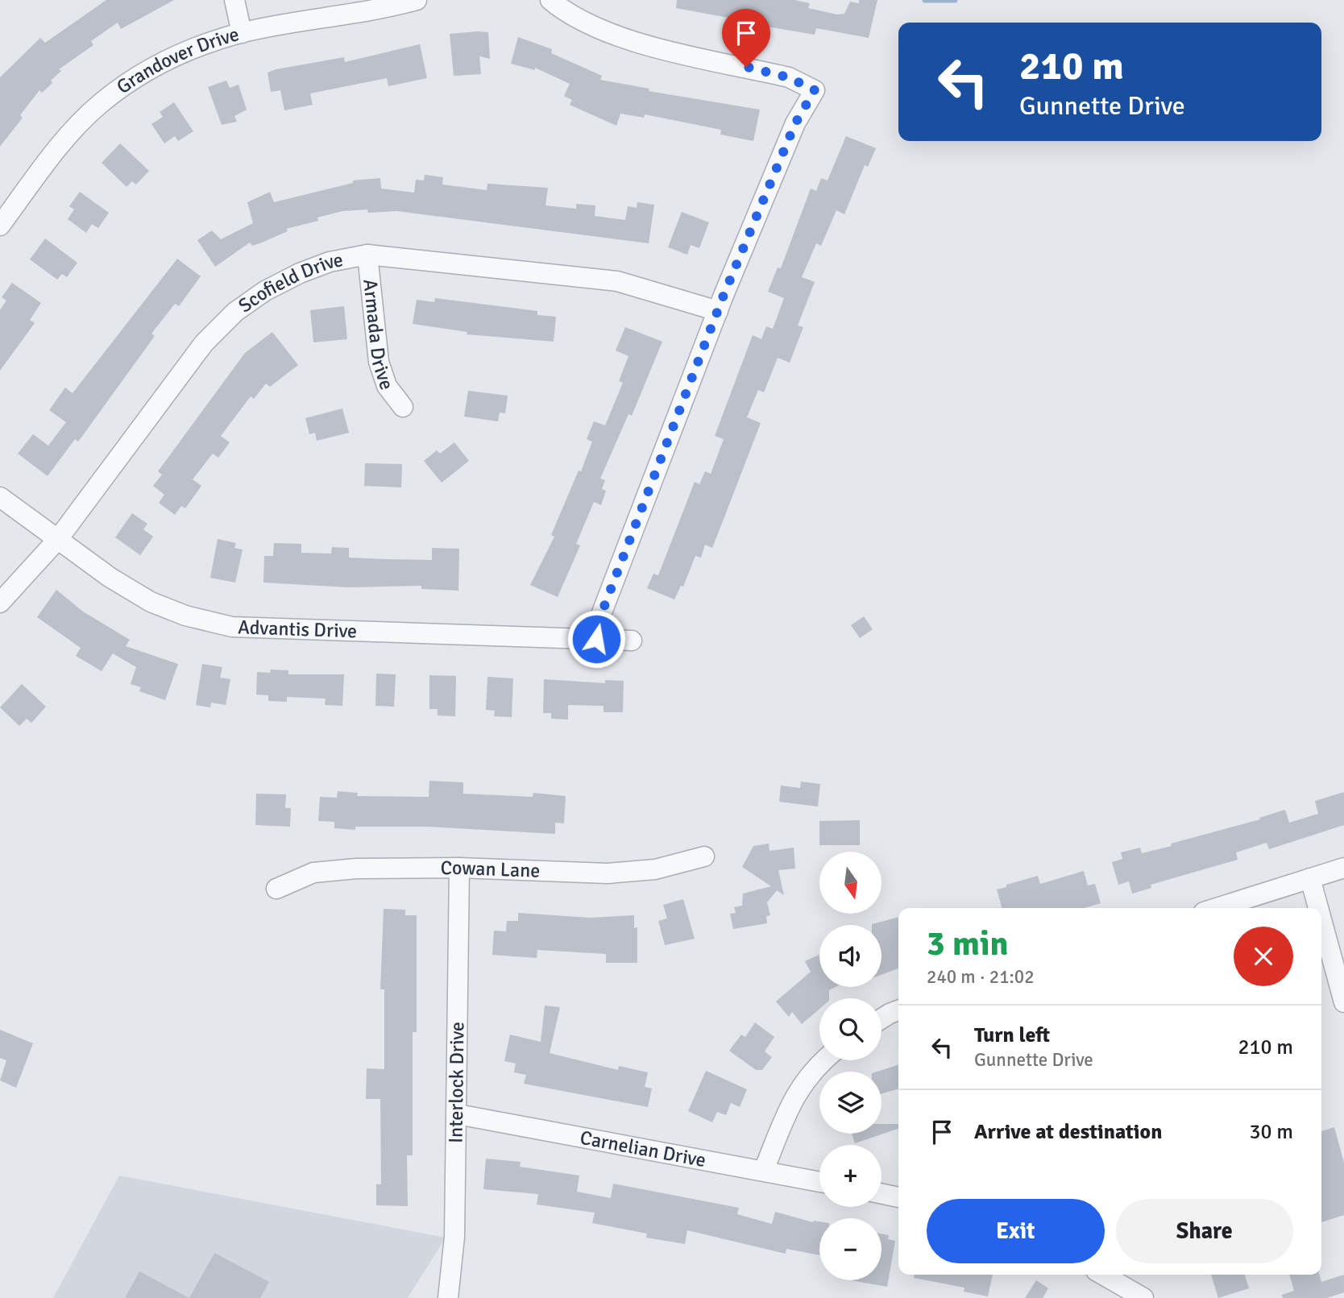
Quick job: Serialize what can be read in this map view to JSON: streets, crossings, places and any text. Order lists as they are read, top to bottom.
{
  "streets": {
    "street": [
      "Grandover Drive",
      "Scofield Drive",
      "Armada Drive",
      "Advantis Drive",
      "Cowan Lane",
      "Interlock Drive",
      "Carnelian Drive"
    ]
  },
  "crossings": [
    ["Scofield Drive", "Armada Drive"],
    ["Scofield Drive", "Advantis Drive"],
    ["Cowan Lane", "Interlock Drive"],
    ["Interlock Drive", "Carnelian Drive"]
  ],
  "north": "bottom",
  "page": {
    "turn": ["210 m", "Gunnette Drive"],
    "map_buttons": ["+", "−"],
    "heading": ["3 min", "240 m · 21:02"],
    "list": [
      {
        "name": "Turn left",
        "note": "Gunnette Drive",
        "value": "210 m"
      },
      {
        "name": "Arrive at destination",
        "value": "30 m"
      }
    ],
    "buttons": ["Exit", "Share"]
  }
}
